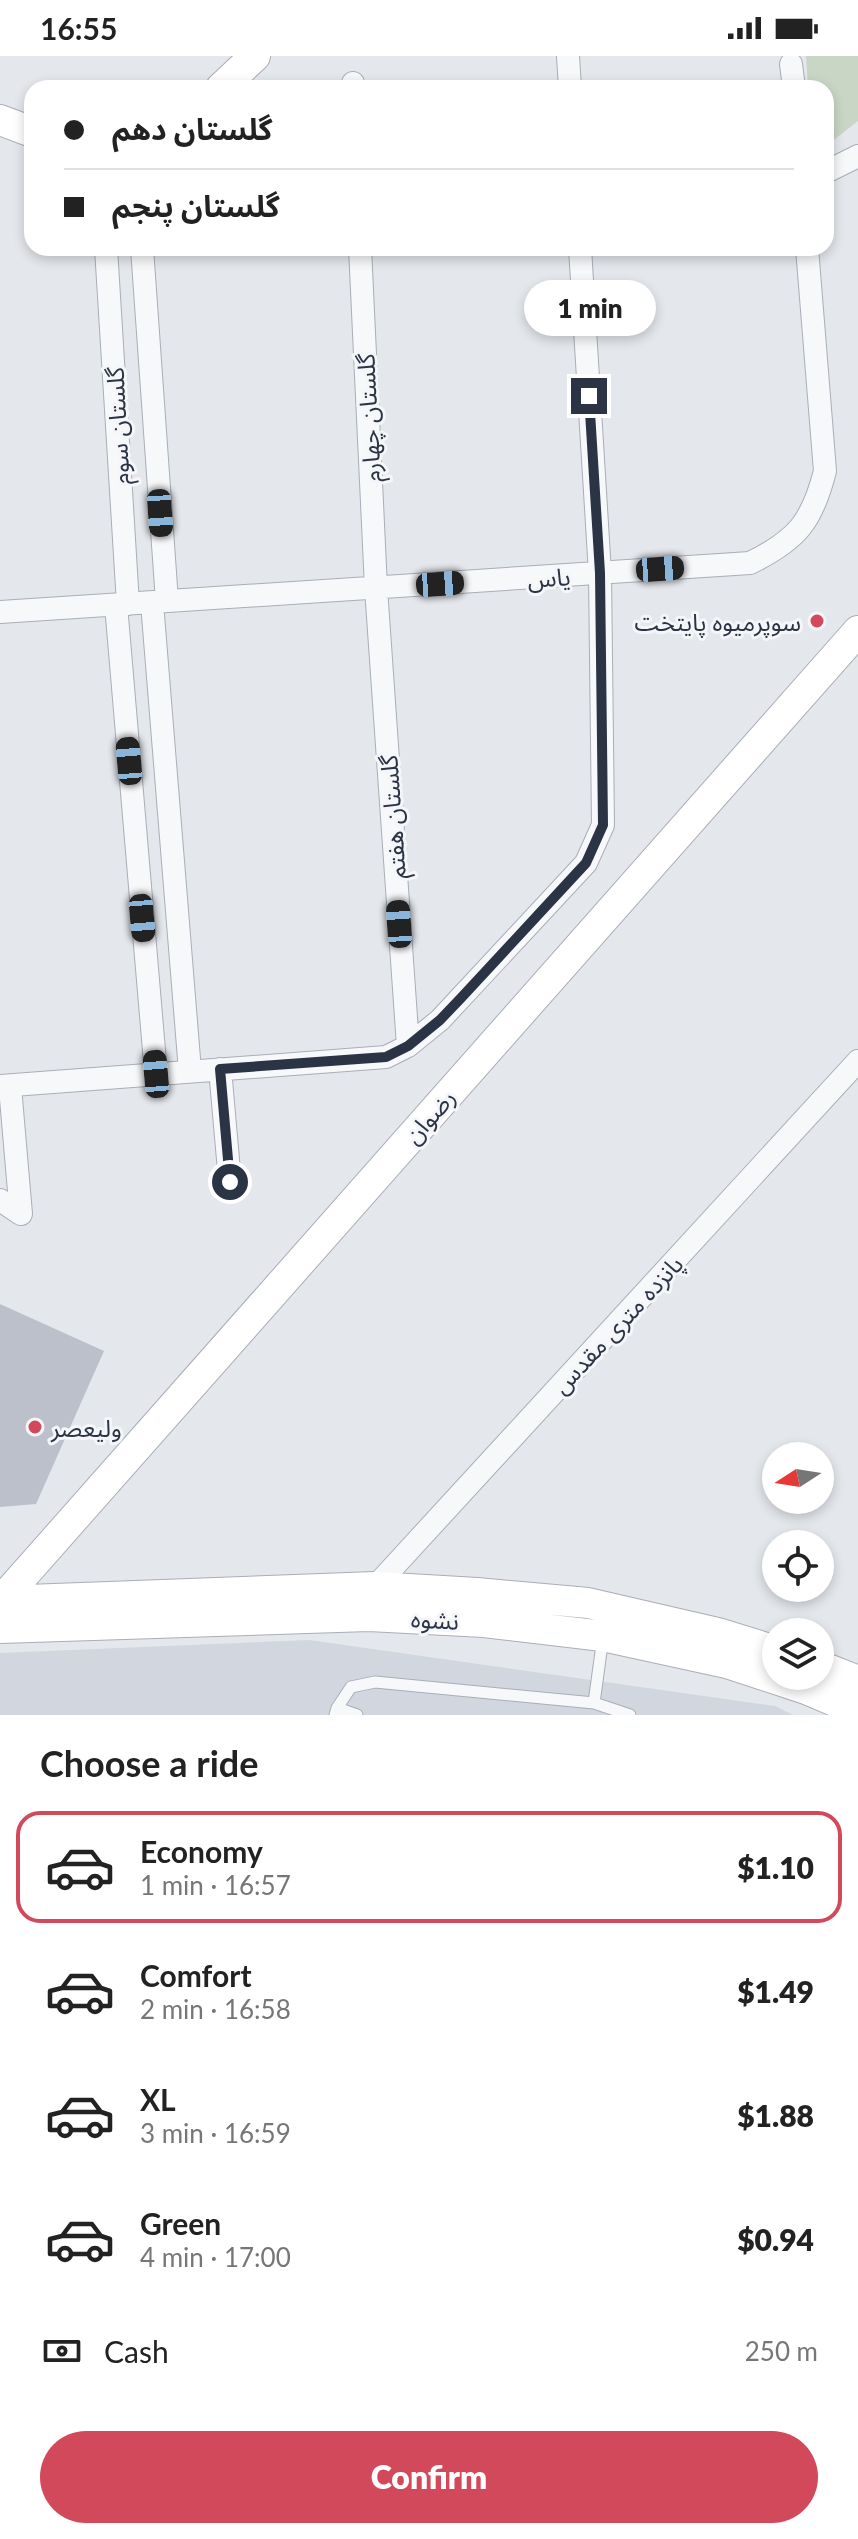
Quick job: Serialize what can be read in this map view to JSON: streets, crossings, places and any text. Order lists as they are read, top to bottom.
{
  "streets": {
    "main road": ["رضوان", "نشوه"],
    "street": [
      "گلستان چهارم",
      "گلستان سوم",
      "یاس",
      "گلستان هفتم",
      "پانزده متری مقدس"
    ]
  },
  "crossings": [
    ["گلستان چهارم", "یاس"],
    ["گلستان چهارم", "گلستان هفتم"],
    ["گلستان سوم", "یاس"],
    ["یاس", "گلستان هفتم"],
    ["رضوان", "نشوه"],
    ["پانزده متری مقدس", "نشوه"]
  ],
  "places": ["سوپرمیوه پایتخت", "ولیعصر"],
  "north": "left",
  "page": {
    "status": "16:55",
    "banner": ["گلستان دهم", "گلستان پنجم"],
    "bubble": "1 min",
    "heading": "Choose a ride",
    "list": [
      {
        "name": "Economy",
        "note": "1 min · 16:57",
        "value": "$1.10"
      },
      {
        "name": "Comfort",
        "note": "2 min · 16:58",
        "value": "$1.49"
      },
      {
        "name": "XL",
        "note": "3 min · 16:59",
        "value": "$1.88"
      },
      {
        "name": "Green",
        "note": "4 min · 17:00",
        "value": "$0.94"
      }
    ],
    "pay": ["Cash", "250 m"],
    "buttons": "Confirm"
  }
}
